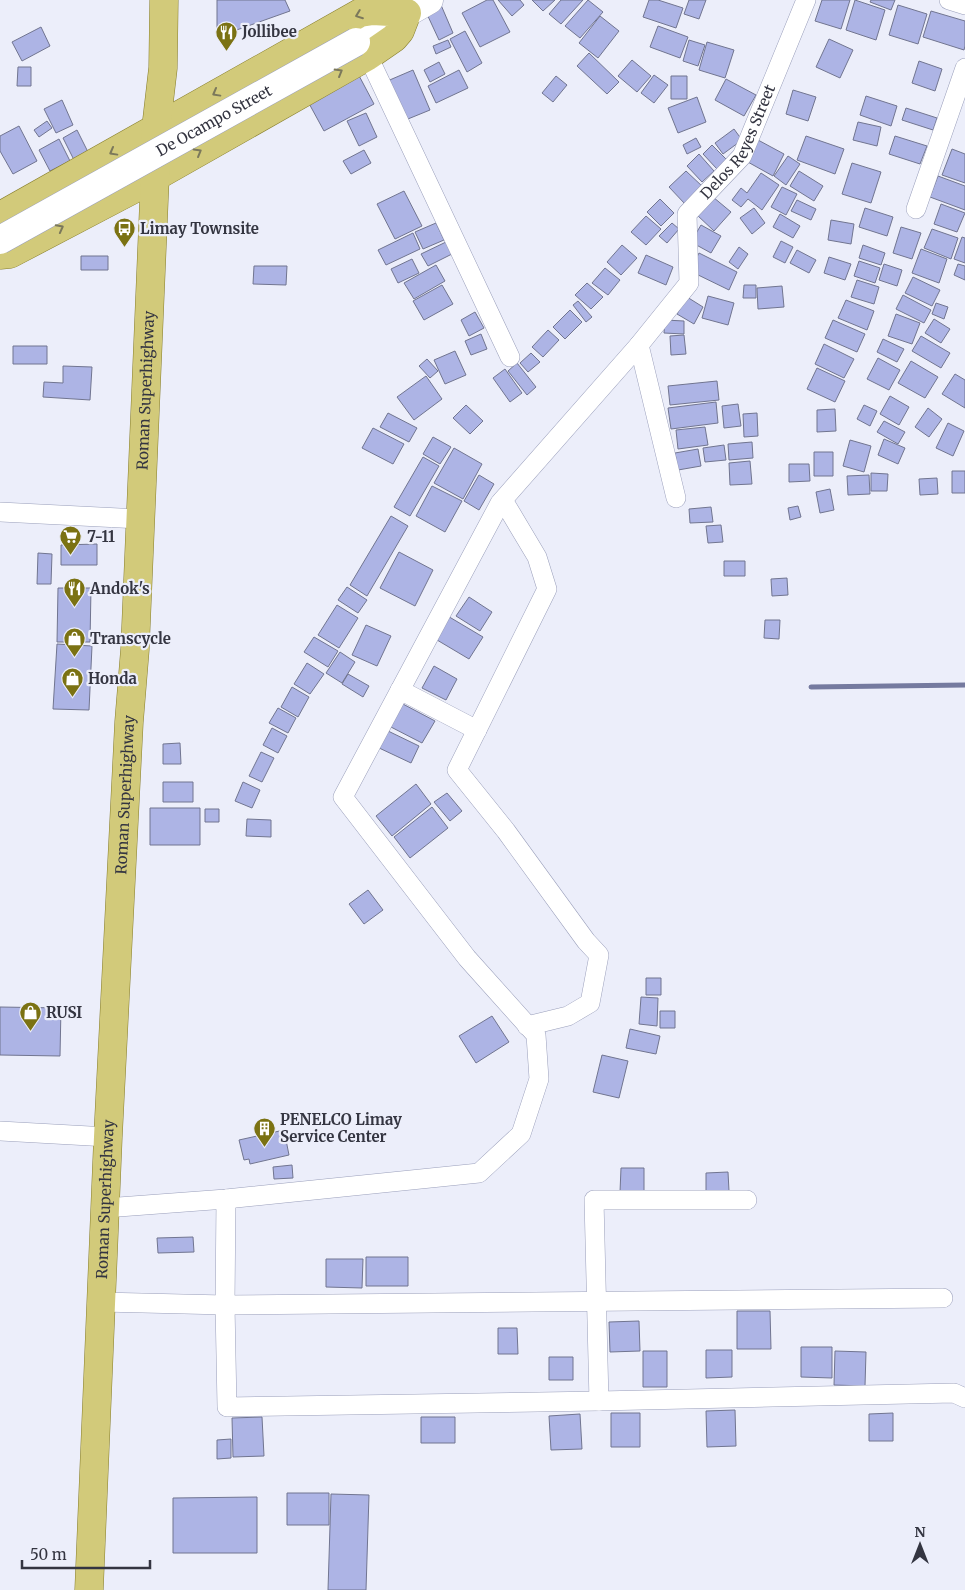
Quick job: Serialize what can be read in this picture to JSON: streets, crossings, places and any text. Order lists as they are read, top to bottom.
{
  "streets": {
    "main road": ["Roman Superhighway"],
    "street": ["De Ocampo Street", "Delos Reyes Street"]
  },
  "places": {
    "restaurant": ["Jollibee", "Andok's"],
    "bus stop": ["Limay Townsite"],
    "supermarket": ["7-11"],
    "shop": ["Transcycle", "Honda", "RUSI"],
    "building": ["PENELCO Limay Service Center"]
  },
  "scale_bar": "50 m",
  "north": "top"
}
